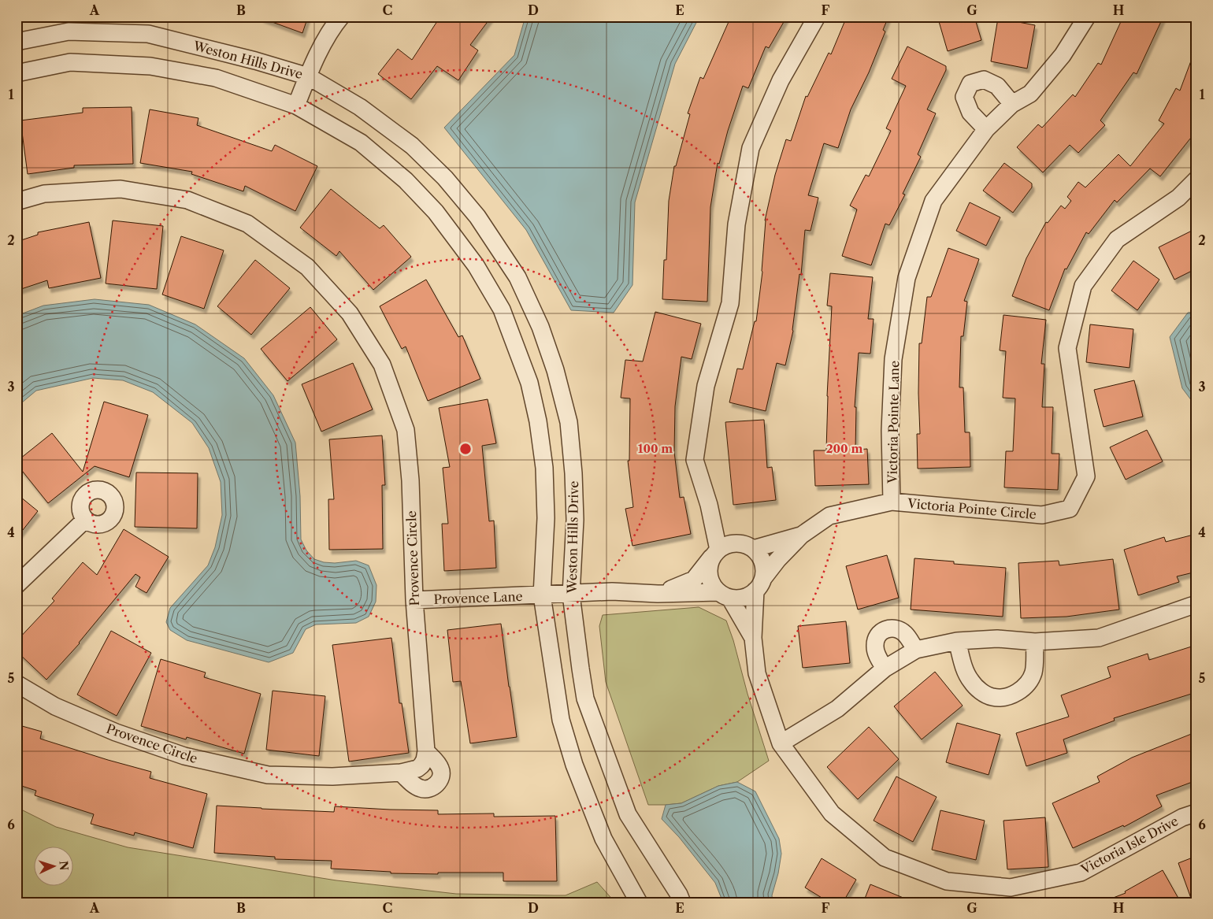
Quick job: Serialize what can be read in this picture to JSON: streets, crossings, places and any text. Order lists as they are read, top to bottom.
{
  "streets": {
    "street": [
      "Weston Hills Drive",
      "Victoria Pointe Lane",
      "Victoria Pointe Circle",
      "Provence Circle",
      "Provence Lane",
      "Victoria Isle Drive"
    ]
  },
  "crossings": [
    ["Weston Hills Drive", "Provence Lane"],
    ["Victoria Pointe Lane", "Victoria Pointe Circle"],
    ["Victoria Pointe Circle", "Provence Lane"],
    ["Victoria Pointe Circle", "Victoria Isle Drive"],
    ["Provence Circle", "Provence Lane"],
    ["Provence Lane", "Victoria Isle Drive"]
  ],
  "north": "right",
  "grid": {
    "columns": [
      "A",
      "B",
      "C",
      "D",
      "E",
      "F",
      "G",
      "H"
    ],
    "rows": [
      "1",
      "2",
      "3",
      "4",
      "5",
      "6"
    ]
  },
  "rings": ["100 m", "200 m"]
}
